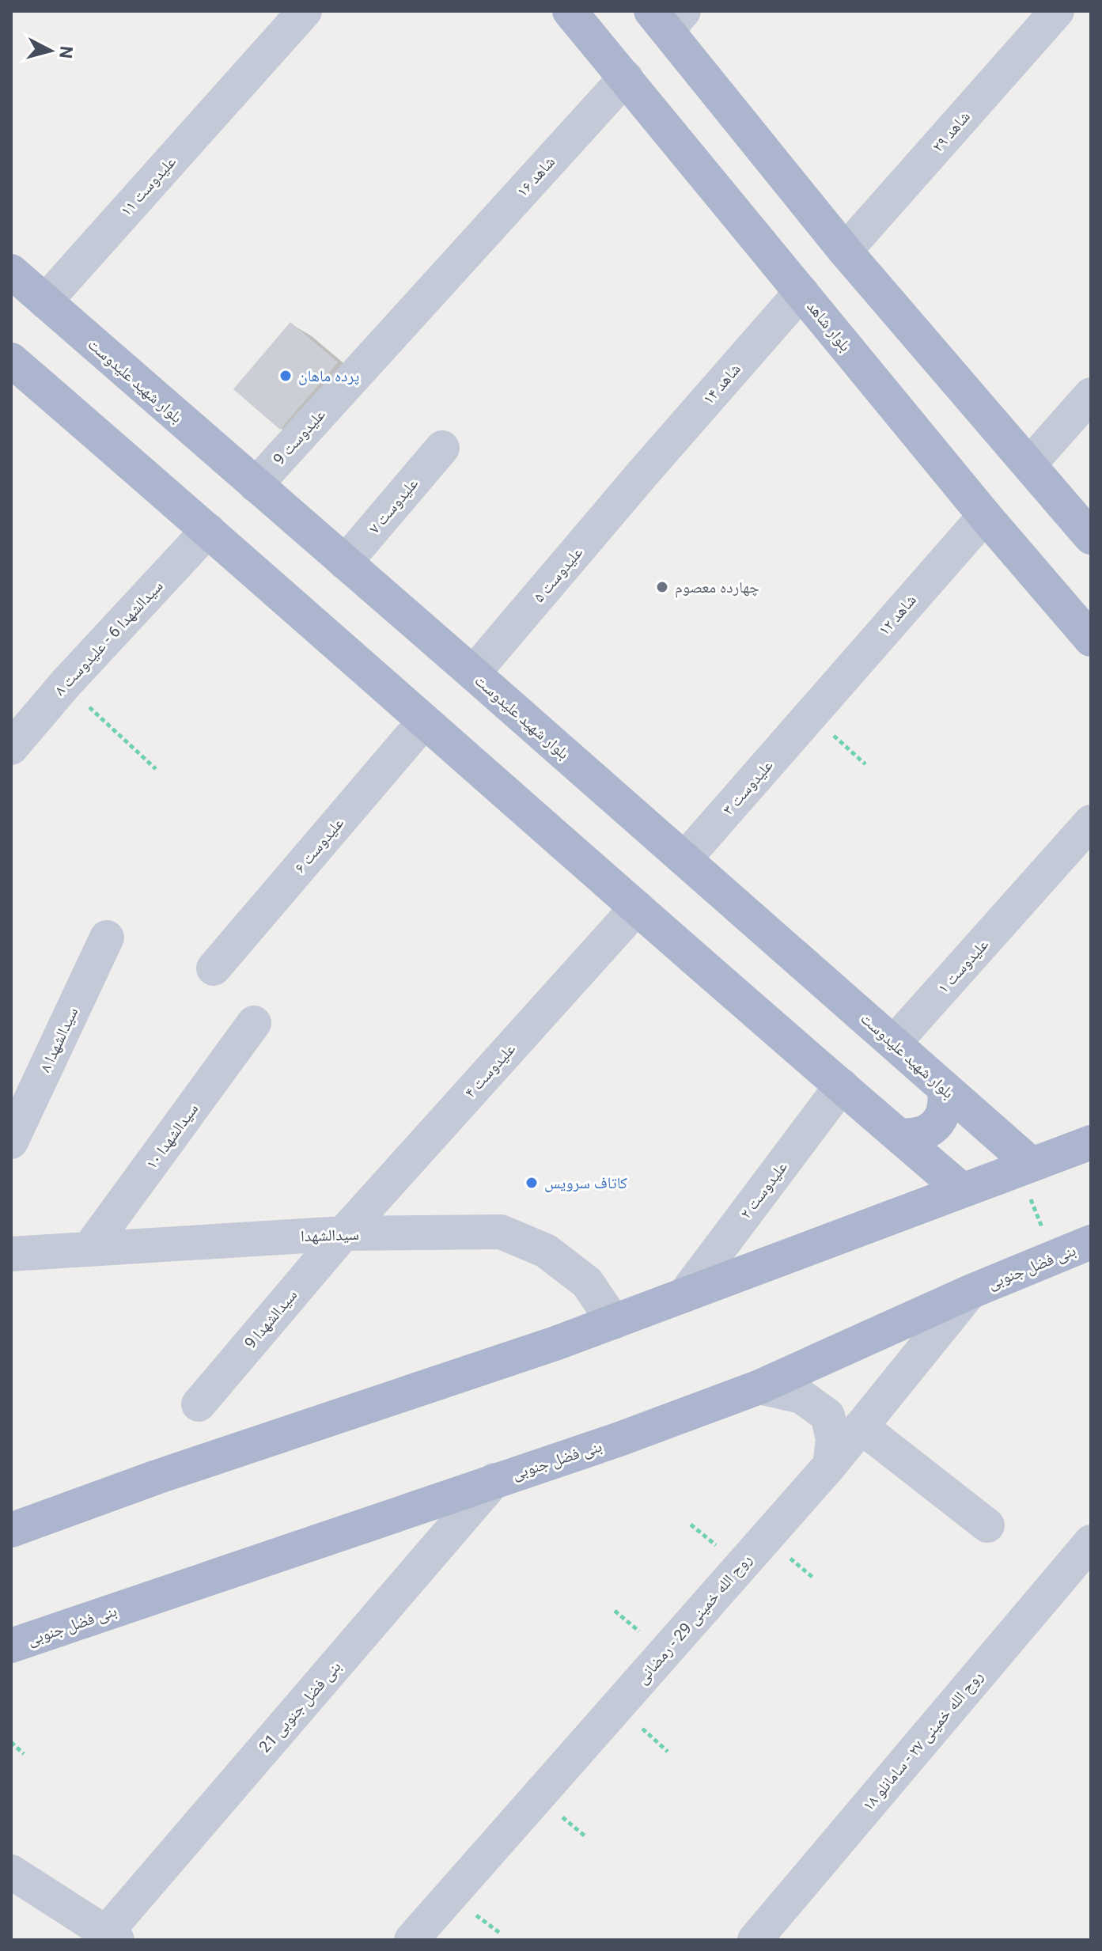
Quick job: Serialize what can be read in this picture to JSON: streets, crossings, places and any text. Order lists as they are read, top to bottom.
{
  "streets": {
    "main road": ["بلوار شاهد", "بلوار شهید علیدوست", "بنی فضل جنوبی"],
    "street": [
      "شاهد ۲۹",
      "شاهد ۱۶",
      "علیدوست ۱۱",
      "شاهد ۱۴",
      "علیدوست 9",
      "علیدوست ۷",
      "علیدوست ۵",
      "شاهد ۱۲",
      "سیدالشهدا 6 - علیدوست ۸",
      "علیدوست ۳",
      "علیدوست ۶",
      "علیدوست ۱",
      "سیدالشهدا ۸",
      "علیدوست ۴",
      "سیدالشهدا ۱۰",
      "علیدوست ۲",
      "سیدالشهدا",
      "سیدالشهدا 9",
      "روح الله خمینی 29 - رمضانی",
      "بنی فضل جنوبی 21",
      "روح الله خمینی ۲۷ - سامانلو ۱۸"
    ]
  },
  "crossings": [
    ["شاهد ۱۶", "بلوار شاهد"],
    ["شاهد ۱۶", "علیدوست 9"],
    ["علیدوست ۱۱", "بلوار شهید علیدوست"],
    ["بلوار شاهد", "شاهد ۱۴"],
    ["بلوار شاهد", "شاهد ۱۲"],
    ["بلوار شهید علیدوست", "علیدوست 9"],
    ["بلوار شهید علیدوست", "علیدوست ۷"],
    ["بلوار شهید علیدوست", "علیدوست ۵"],
    ["بلوار شهید علیدوست", "علیدوست ۳"],
    ["بلوار شهید علیدوست", "علیدوست ۱"],
    ["شاهد ۱۴", "علیدوست ۵"],
    ["شاهد ۱۲", "علیدوست ۳"],
    ["علیدوست ۴", "سیدالشهدا"],
    ["علیدوست ۴", "سیدالشهدا 9"],
    ["سیدالشهدا ۱۰", "سیدالشهدا"],
    ["سیدالشهدا", "سیدالشهدا 9"],
    ["بنی فضل جنوبی", "روح الله خمینی 29 - رمضانی"],
    ["بنی فضل جنوبی", "بنی فضل جنوبی 21"]
  ],
  "places": ["پرده ماهان", "چهارده معصوم", "کاتاف سرویس"],
  "north": "right"
}
